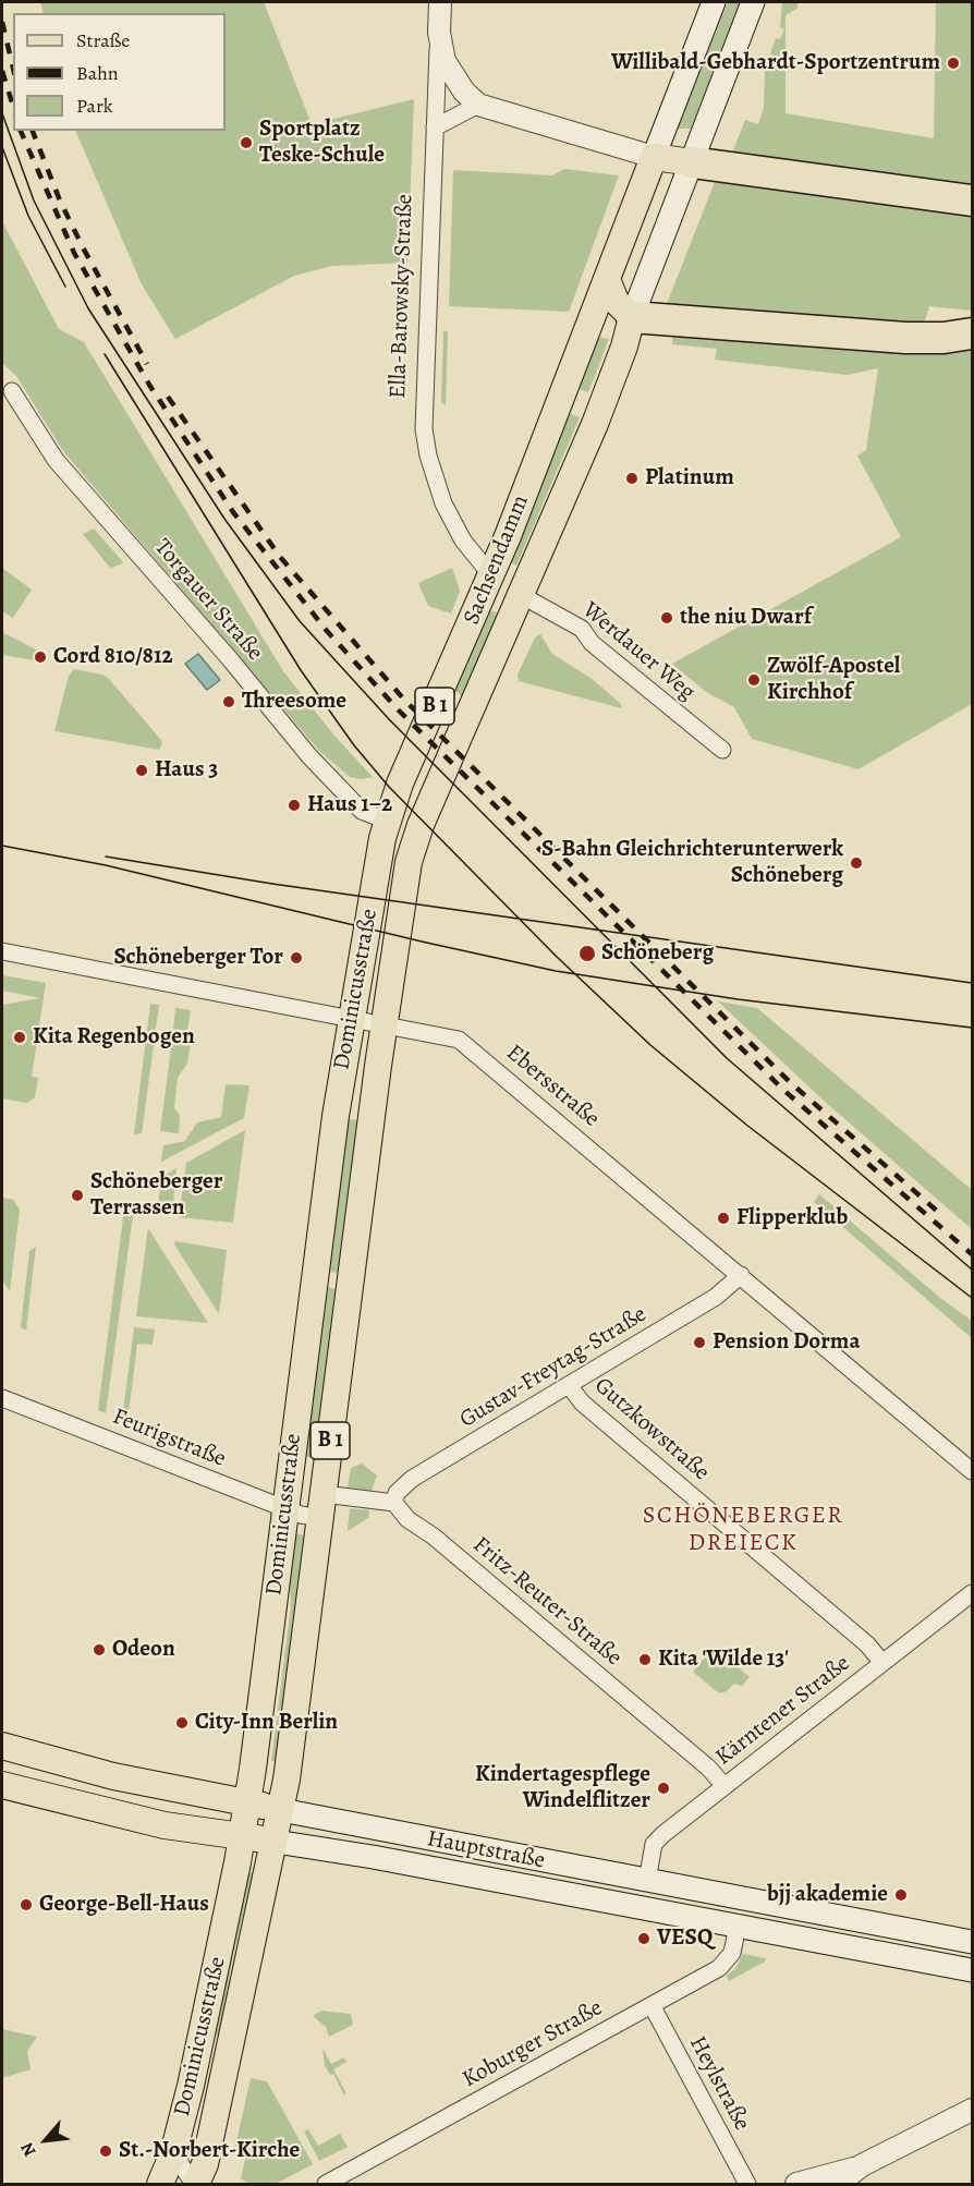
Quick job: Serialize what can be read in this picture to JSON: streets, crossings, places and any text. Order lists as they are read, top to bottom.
{
  "streets": {
    "main road": [
      "Sachsendamm",
      "B 1",
      "Dominicusstraße",
      "Hauptstraße"
    ],
    "street": [
      "Ella-Barowsky-Straße",
      "Torgauer Straße",
      "Werdauer Weg",
      "Ebersstraße",
      "Gustav-Freytag-Straße",
      "Gutzkowstraße",
      "Feurigstraße",
      "Fritz-Reuter-Straße",
      "Kärntener Straße",
      "Koburger Straße",
      "Heylstraße"
    ]
  },
  "crossings": [
    ["Ella-Barowsky-Straße", "Sachsendamm"],
    ["Sachsendamm", "Torgauer Straße"],
    ["Sachsendamm", "Werdauer Weg"],
    ["Sachsendamm", "Dominicusstraße"],
    ["Torgauer Straße", "Dominicusstraße"],
    ["Dominicusstraße", "Ebersstraße"],
    ["Dominicusstraße", "Feurigstraße"],
    ["Dominicusstraße", "Hauptstraße"],
    ["Ebersstraße", "Gustav-Freytag-Straße"],
    ["Gustav-Freytag-Straße", "Gutzkowstraße"],
    ["Gustav-Freytag-Straße", "Fritz-Reuter-Straße"],
    ["Gutzkowstraße", "Kärntener Straße"],
    ["Fritz-Reuter-Straße", "Kärntener Straße"],
    ["Kärntener Straße", "Hauptstraße"],
    ["Hauptstraße", "Koburger Straße"],
    ["Koburger Straße", "Heylstraße"]
  ],
  "districts": ["SCHÖNEBERGER DREIECK"],
  "places": [
    "Willibald-Gebhardt-Sportzentrum",
    "Sportplatz Teske-Schule",
    "Platinum",
    "the niu Dwarf",
    "Cord 810/812",
    "Zwölf-Apostel Kirchhof",
    "Threesome",
    "Haus 3",
    "Haus 1–2",
    "S-Bahn Gleichrichterunterwerk Schöneberg",
    "Schöneberg",
    "Schöneberger Tor",
    "Kita Regenbogen",
    "Schöneberger Terrassen",
    "Flipperklub",
    "Pension Dorma",
    "Odeon",
    "Kita 'Wilde 13'",
    "City-Inn Berlin",
    "Kindertagespflege Windelflitzer",
    "bjj akademie",
    "George-Bell-Haus",
    "VESQ",
    "St.-Norbert-Kirche"
  ],
  "legend": ["Straße", "Bahn", "Park"],
  "north": "bottom left"
}
